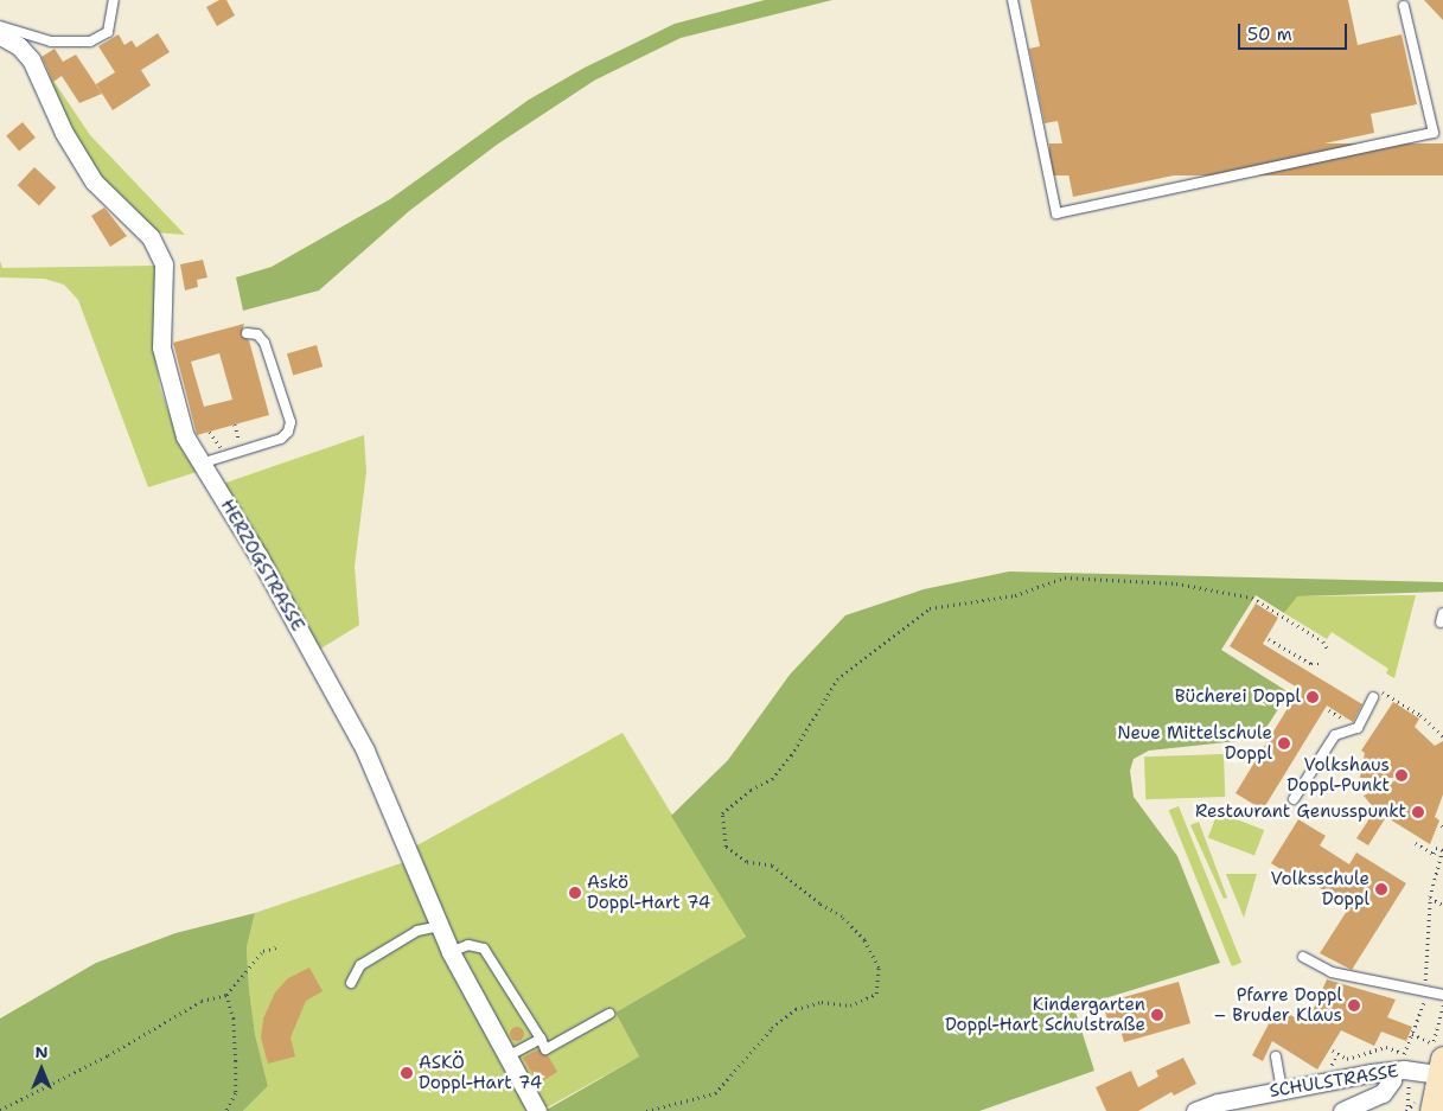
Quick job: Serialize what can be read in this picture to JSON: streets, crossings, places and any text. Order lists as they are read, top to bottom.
{
  "streets": {
    "street": ["HERZOGSTRASSE", "SCHULSTRASSE"]
  },
  "places": [
    "Bücherei Doppl",
    "Neue Mittelschule Doppl",
    "Volkshaus Doppl-Punkt",
    "Restaurant Genusspunkt",
    "Volksschule Doppl",
    "Askö Doppl-Hart 74",
    "Pfarre Doppl – Bruder Klaus",
    "Kindergarten Doppl-Hart Schulstraße",
    "ASKÖ Doppl-Hart 74"
  ],
  "scale_bar": "50 m",
  "north": "top"
}
